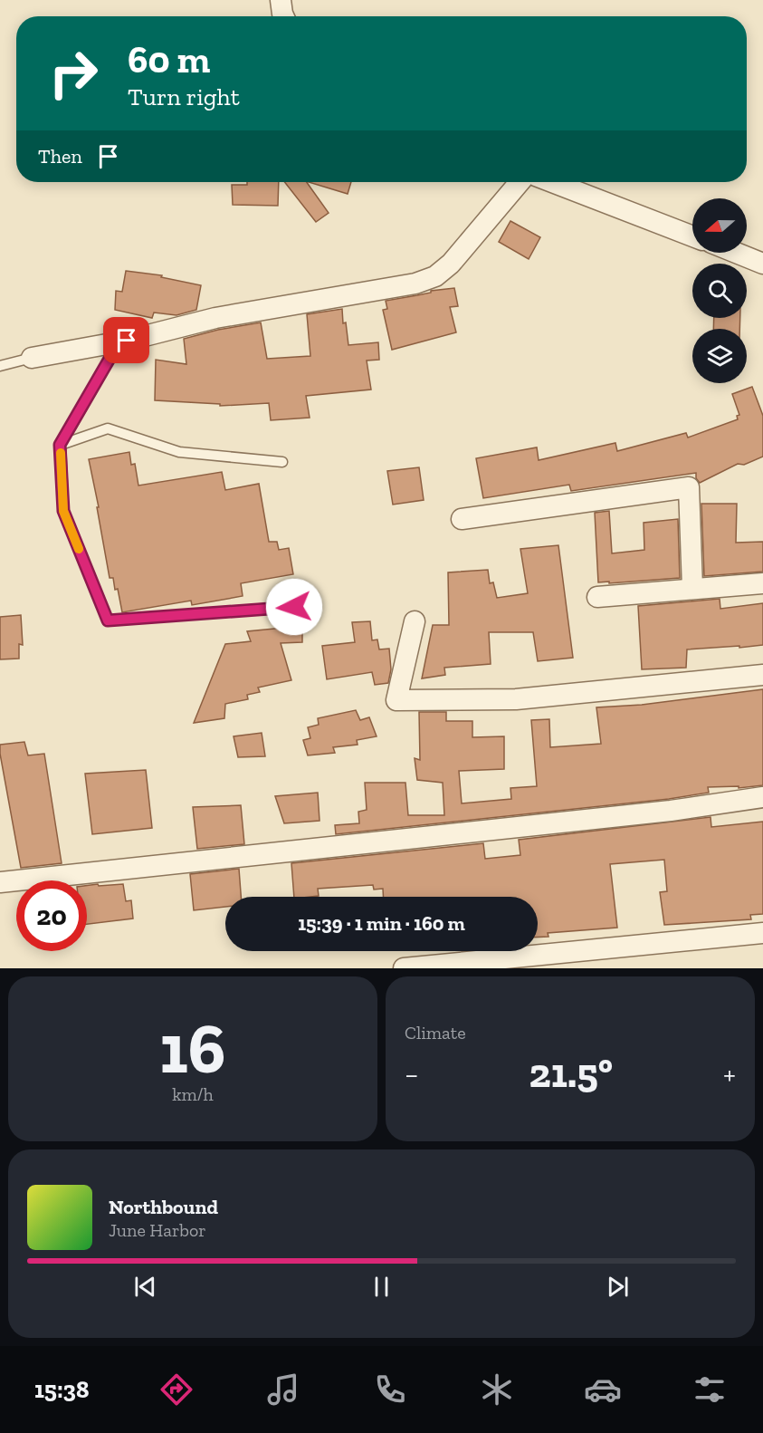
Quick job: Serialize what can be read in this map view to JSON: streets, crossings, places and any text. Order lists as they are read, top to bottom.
{
  "north": "left",
  "page": {
    "turn": ["60 m", "Turn right"],
    "then": "Then",
    "limit": "20",
    "trip": "15:39 · 1 min · 160 m",
    "tile": [
      ["16", "km/h"],
      "Climate"
    ],
    "heat": ["−", "21.5°", "+"],
    "song": ["Northbound", "June Harbor"],
    "tabs": "15:38"
  }
}
